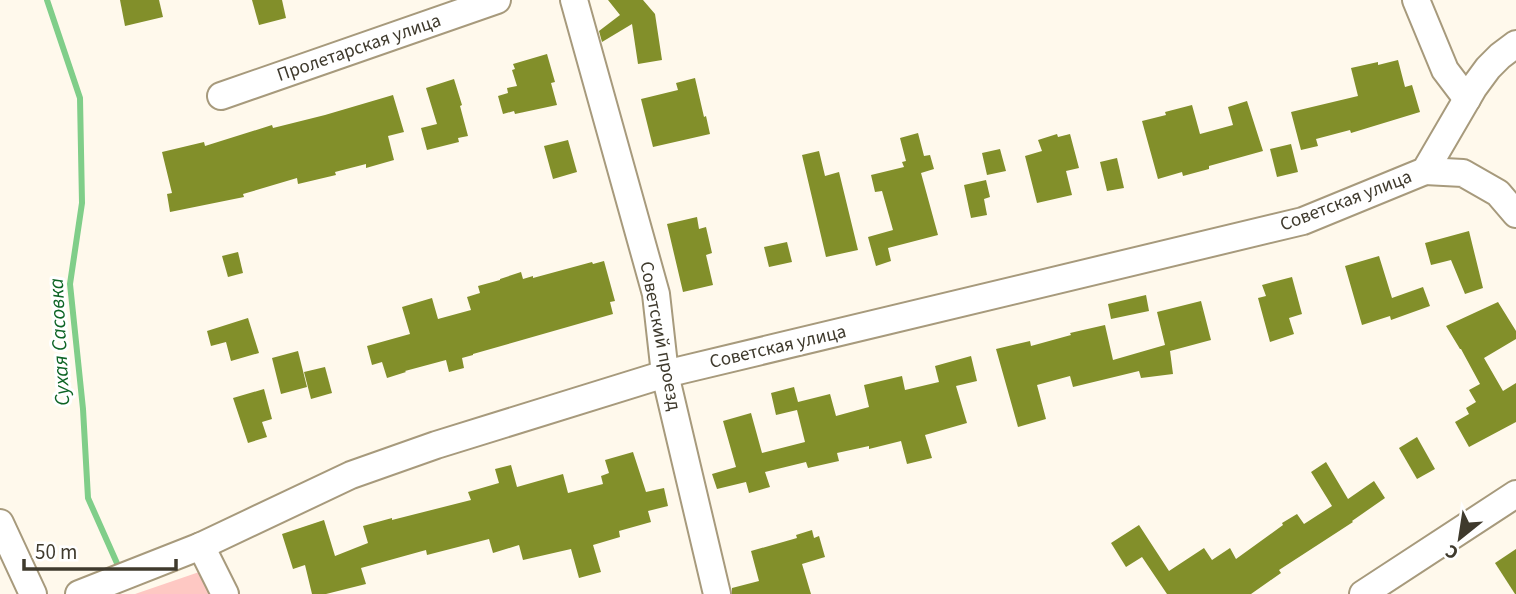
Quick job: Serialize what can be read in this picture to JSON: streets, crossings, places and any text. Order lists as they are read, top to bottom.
{
  "streets": {
    "street": ["Пролетарская улица", "Советская улица", "Советский проезд"]
  },
  "crossings": [
    ["Советская улица", "Советский проезд"]
  ],
  "water": ["Сухая Сасовка"],
  "scale_bar": "50 m",
  "north": "bottom left"
}
